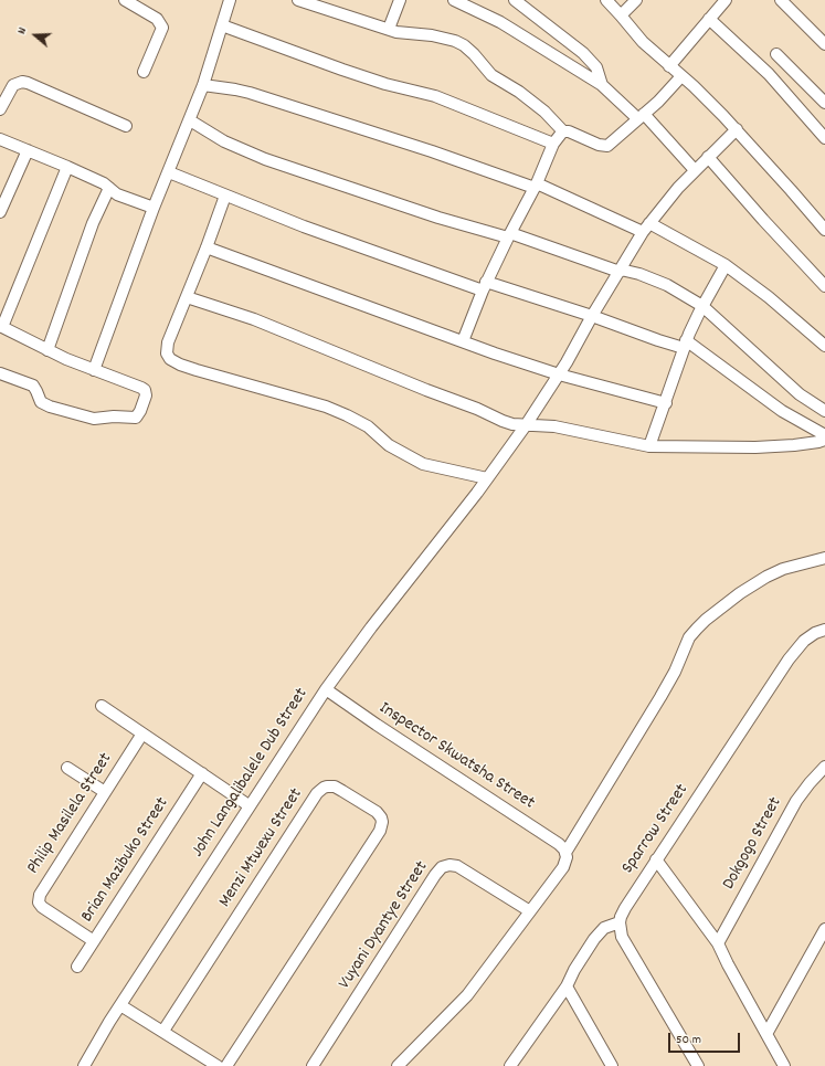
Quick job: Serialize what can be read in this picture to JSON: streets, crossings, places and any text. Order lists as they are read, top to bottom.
{
  "streets": {
    "street": [
      "Inspector Skwatsha Street",
      "John Langalibalele Dub Street",
      "Philip Masilela Street",
      "Sparrow Street",
      "Dokgogo Street",
      "Menzi Mtwexu Street",
      "Brian Mazibuko Street",
      "Vuyani Dyantye Street"
    ]
  },
  "crossings": [
    ["Inspector Skwatsha Street", "John Langalibalele Dub Street"],
    ["Philip Masilela Street", "Brian Mazibuko Street"]
  ],
  "scale_bar": "50 m",
  "north": "left"
}
